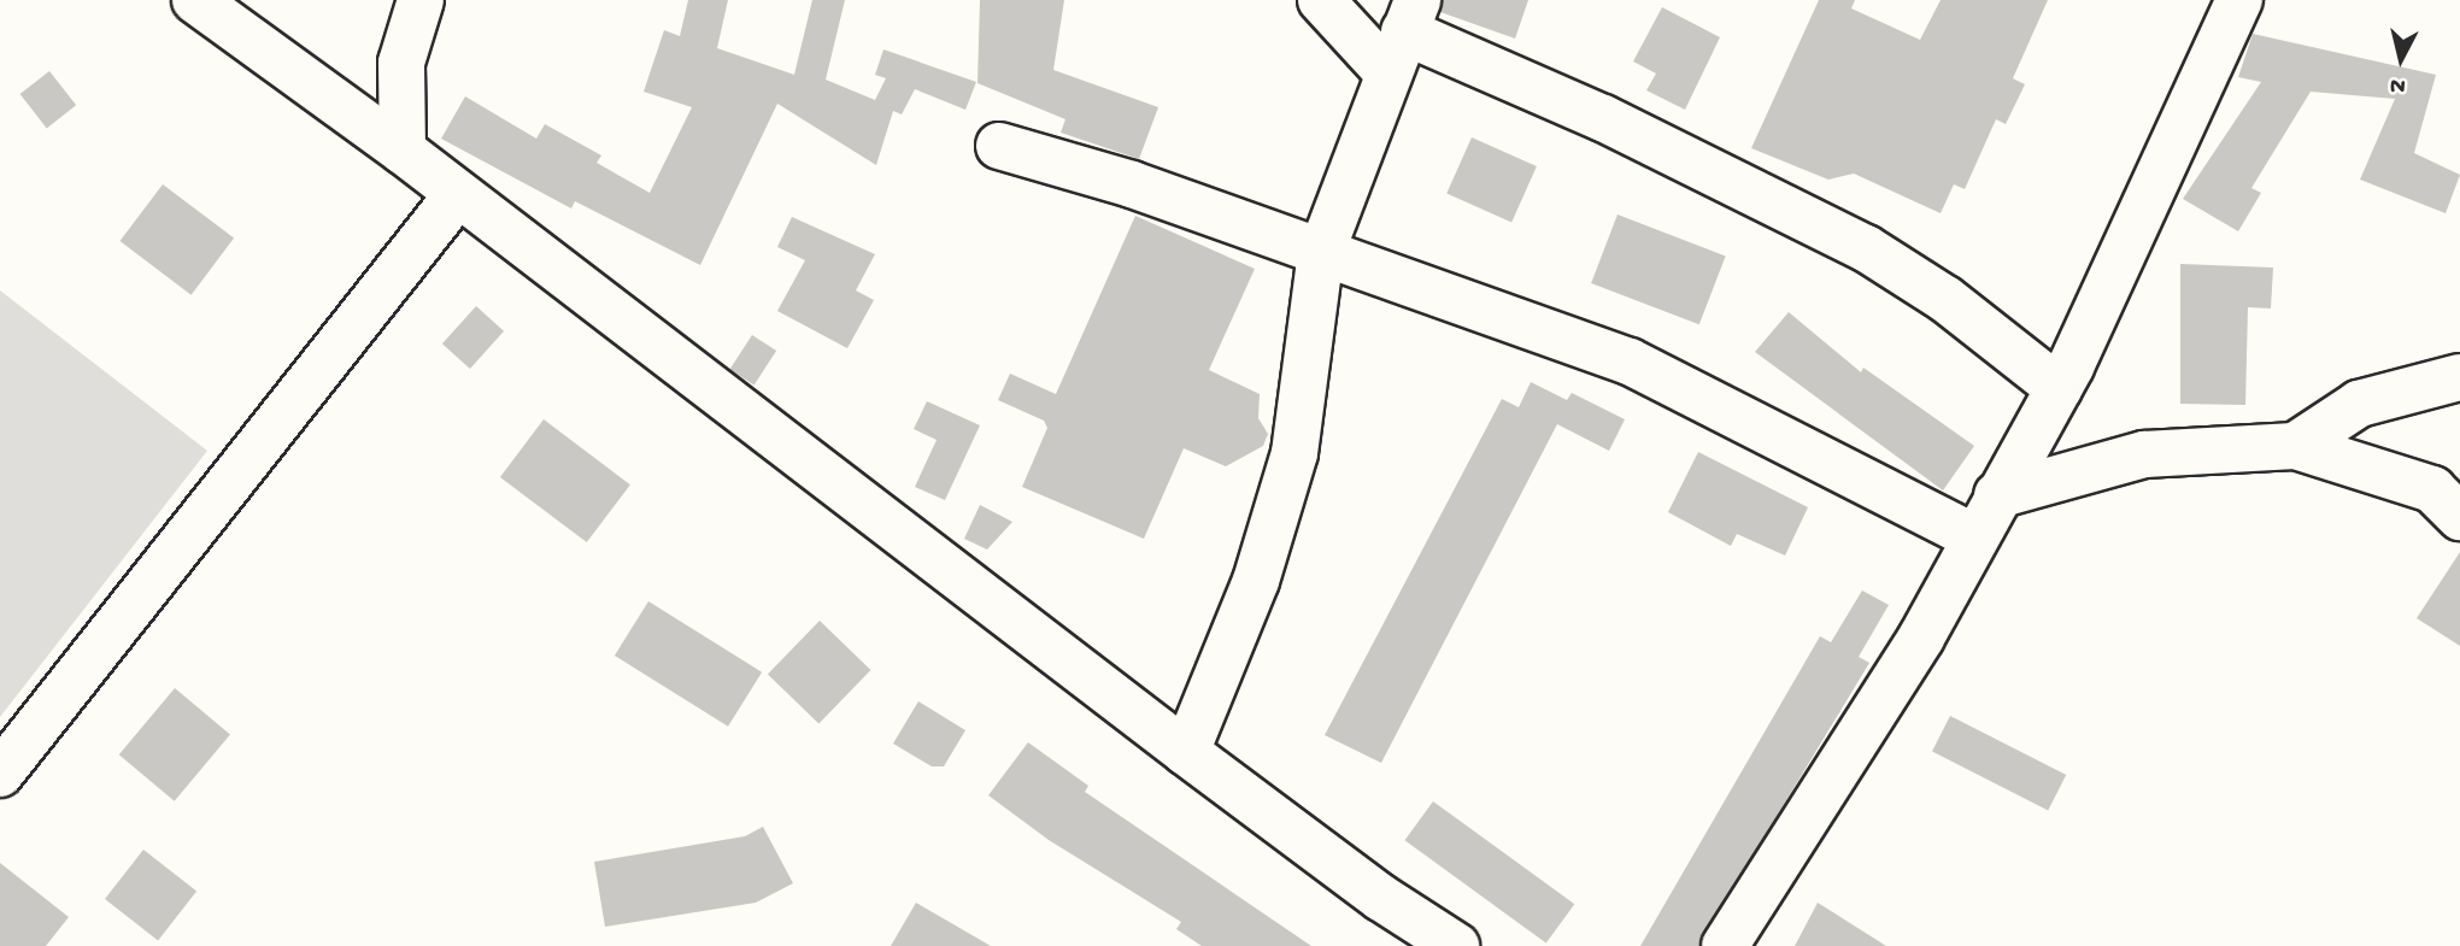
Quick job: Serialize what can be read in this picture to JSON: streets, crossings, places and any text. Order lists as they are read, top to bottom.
{
  "north": "bottom"
}
